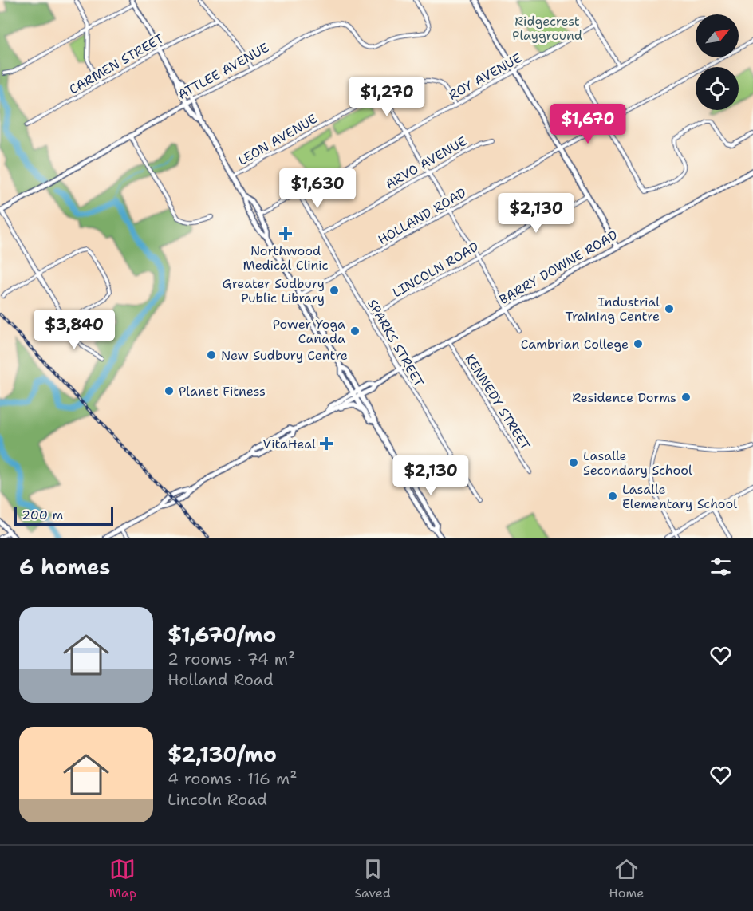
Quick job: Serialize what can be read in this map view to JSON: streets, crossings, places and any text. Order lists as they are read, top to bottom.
{
  "streets": {
    "main road": ["ATTLEE AVENUE", "BARRY DOWNE ROAD"],
    "street": [
      "CARMEN STREET",
      "ROY AVENUE",
      "LEON AVENUE",
      "ARVO AVENUE",
      "HOLLAND ROAD",
      "LINCOLN ROAD",
      "SPARKS STREET",
      "KENNEDY STREET"
    ]
  },
  "crossings": [
    ["ROY AVENUE", "LEON AVENUE"],
    ["ROY AVENUE", "SPARKS STREET"],
    ["ARVO AVENUE", "SPARKS STREET"],
    ["HOLLAND ROAD", "SPARKS STREET"],
    ["BARRY DOWNE ROAD", "SPARKS STREET"],
    ["BARRY DOWNE ROAD", "KENNEDY STREET"],
    ["LINCOLN ROAD", "SPARKS STREET"]
  ],
  "parks": ["Ridgecrest Playground"],
  "places": {
    "health": ["Northwood Medical Clinic", "VitaHeal"],
    "other": [
      "Greater Sudbury Public Library",
      "Industrial Training Centre",
      "Power Yoga Canada",
      "Cambrian College",
      "New Sudbury Centre",
      "Planet Fitness",
      "Residence Dorms",
      "Lasalle Secondary School",
      "Lasalle Elementary School"
    ]
  },
  "scale_bar": "200 m",
  "north": "top right",
  "page": {
    "price": [
      "$1,270",
      "$1,670",
      "$1,630",
      "$2,130",
      "$3,840",
      "$2,130"
    ],
    "scale": "200 m",
    "heading": "6 homes",
    "list": [
      {
        "name": "$1,670/mo",
        "note": "2 rooms · 74 m² · Holland Road"
      },
      {
        "name": "$2,130/mo",
        "note": "4 rooms · 116 m² · Lincoln Road"
      }
    ],
    "tabs": ["Map", "Saved", "Home"]
  }
}
